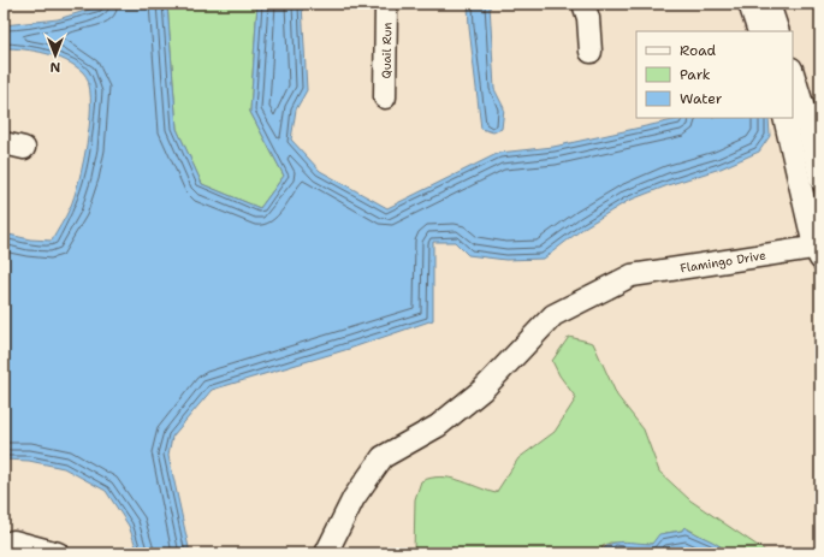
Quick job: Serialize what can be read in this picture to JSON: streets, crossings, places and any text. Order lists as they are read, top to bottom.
{
  "streets": {
    "street": ["Quail Run", "Flamingo Drive"]
  },
  "legend": ["Road", "Park", "Water"],
  "north": "bottom"
}
